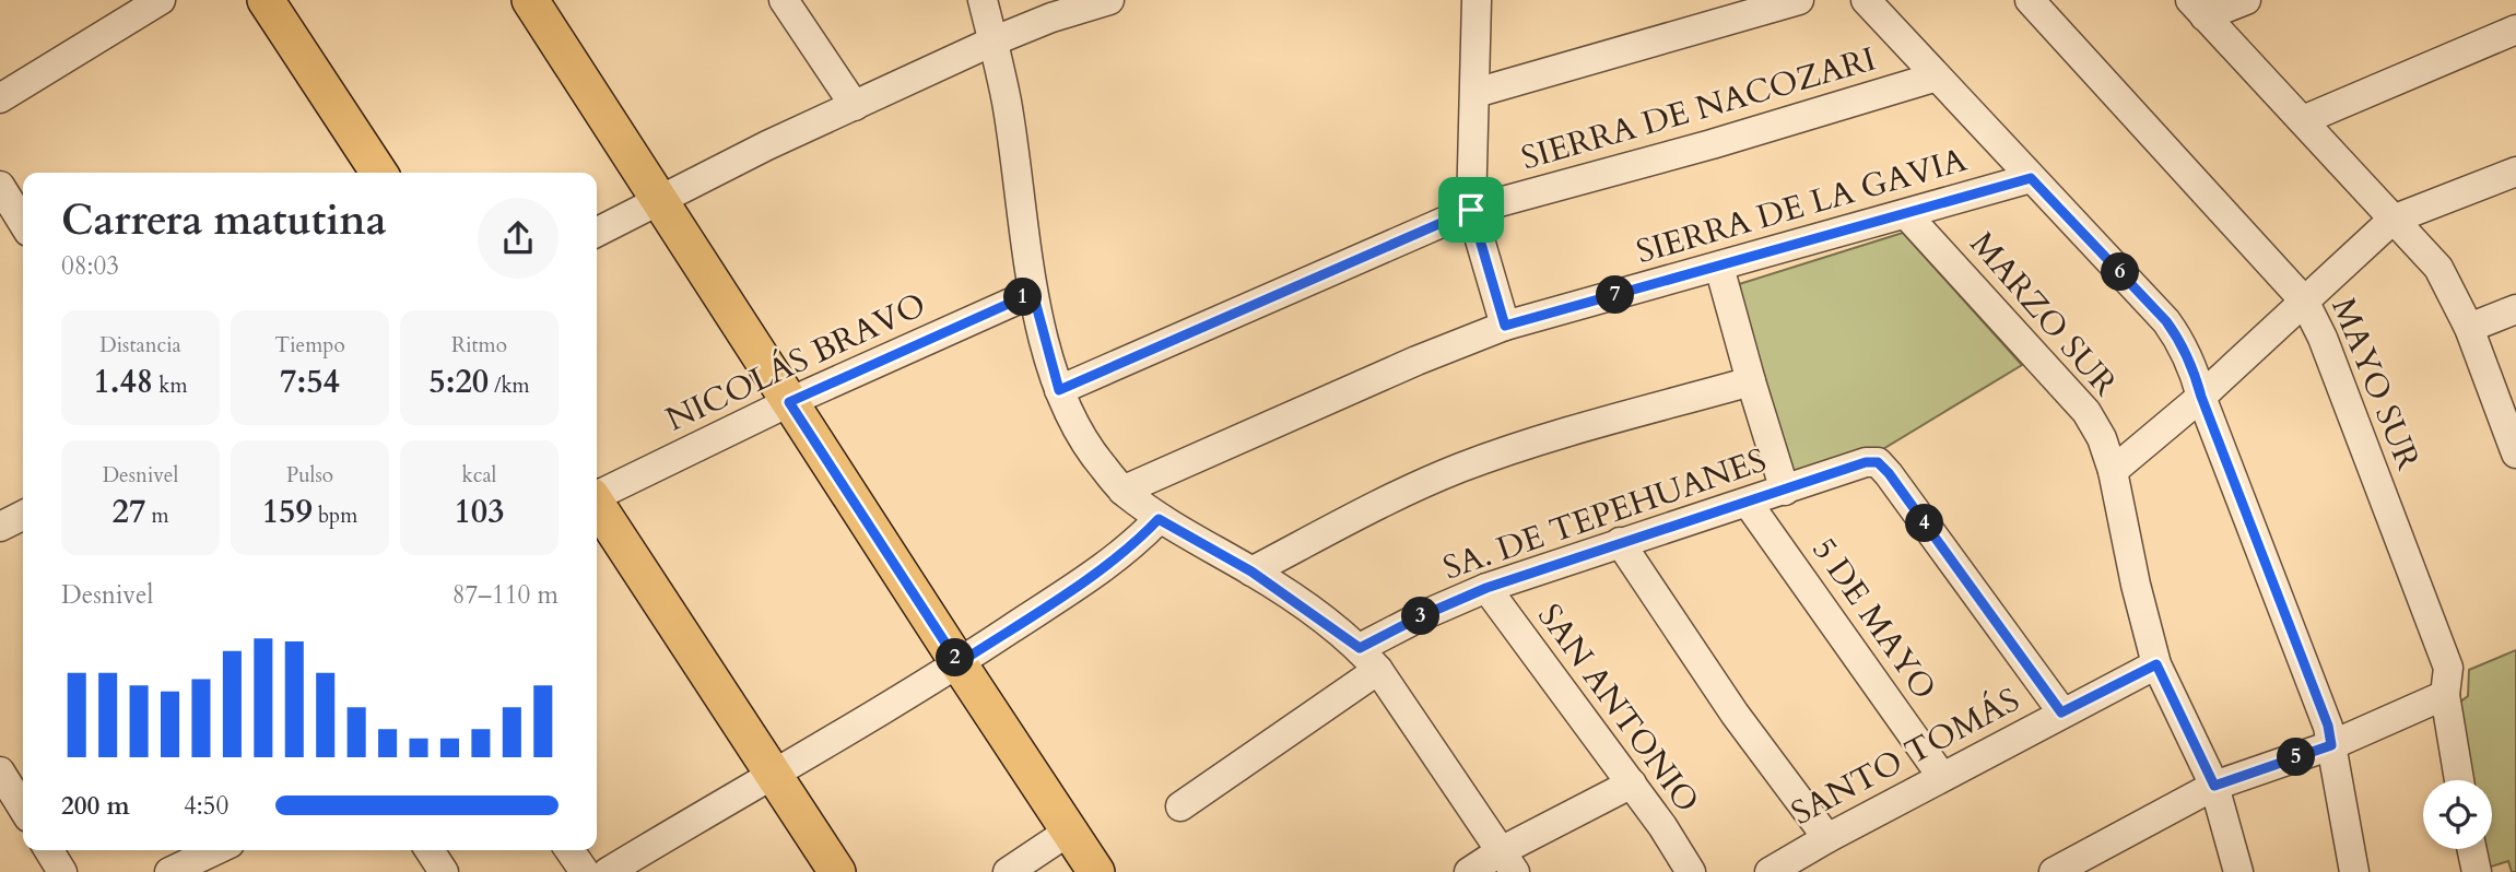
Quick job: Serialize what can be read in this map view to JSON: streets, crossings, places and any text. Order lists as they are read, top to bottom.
{
  "streets": {
    "street": [
      "SIERRA DE NACOZARI",
      "SIERRA DE LA GAVIA",
      "MARZO SUR",
      "NICOLÁS BRAVO",
      "MAYO SUR",
      "SA. DE TEPEHUANES",
      "5 DE MAYO",
      "SAN ANTONIO",
      "SANTO TOMÁS"
    ]
  },
  "crossings": [
    ["SIERRA DE LA GAVIA", "MARZO SUR"],
    ["MARZO SUR", "SANTO TOMÁS"],
    ["SA. DE TEPEHUANES", "5 DE MAYO"],
    ["SA. DE TEPEHUANES", "SAN ANTONIO"],
    ["SA. DE TEPEHUANES", "SANTO TOMÁS"],
    ["5 DE MAYO", "SANTO TOMÁS"]
  ],
  "page": {
    "heading": ["Carrera matutina", "08:03"],
    "pins": [
      "6",
      "7",
      "1",
      "4",
      "3",
      "2",
      "5"
    ],
    "stats": [
      ["Distancia", "1.48 km"],
      ["Tiempo", "7:54"],
      ["Ritmo", "5:20 /km"],
      ["Desnivel", "27 m"],
      ["Pulso", "159 bpm"],
      ["kcal", "103"]
    ],
    "chart": ["Desnivel", "87–110 m"],
    "list": [
      {
        "name": "200 m",
        "note": "4:50"
      }
    ]
  }
}
